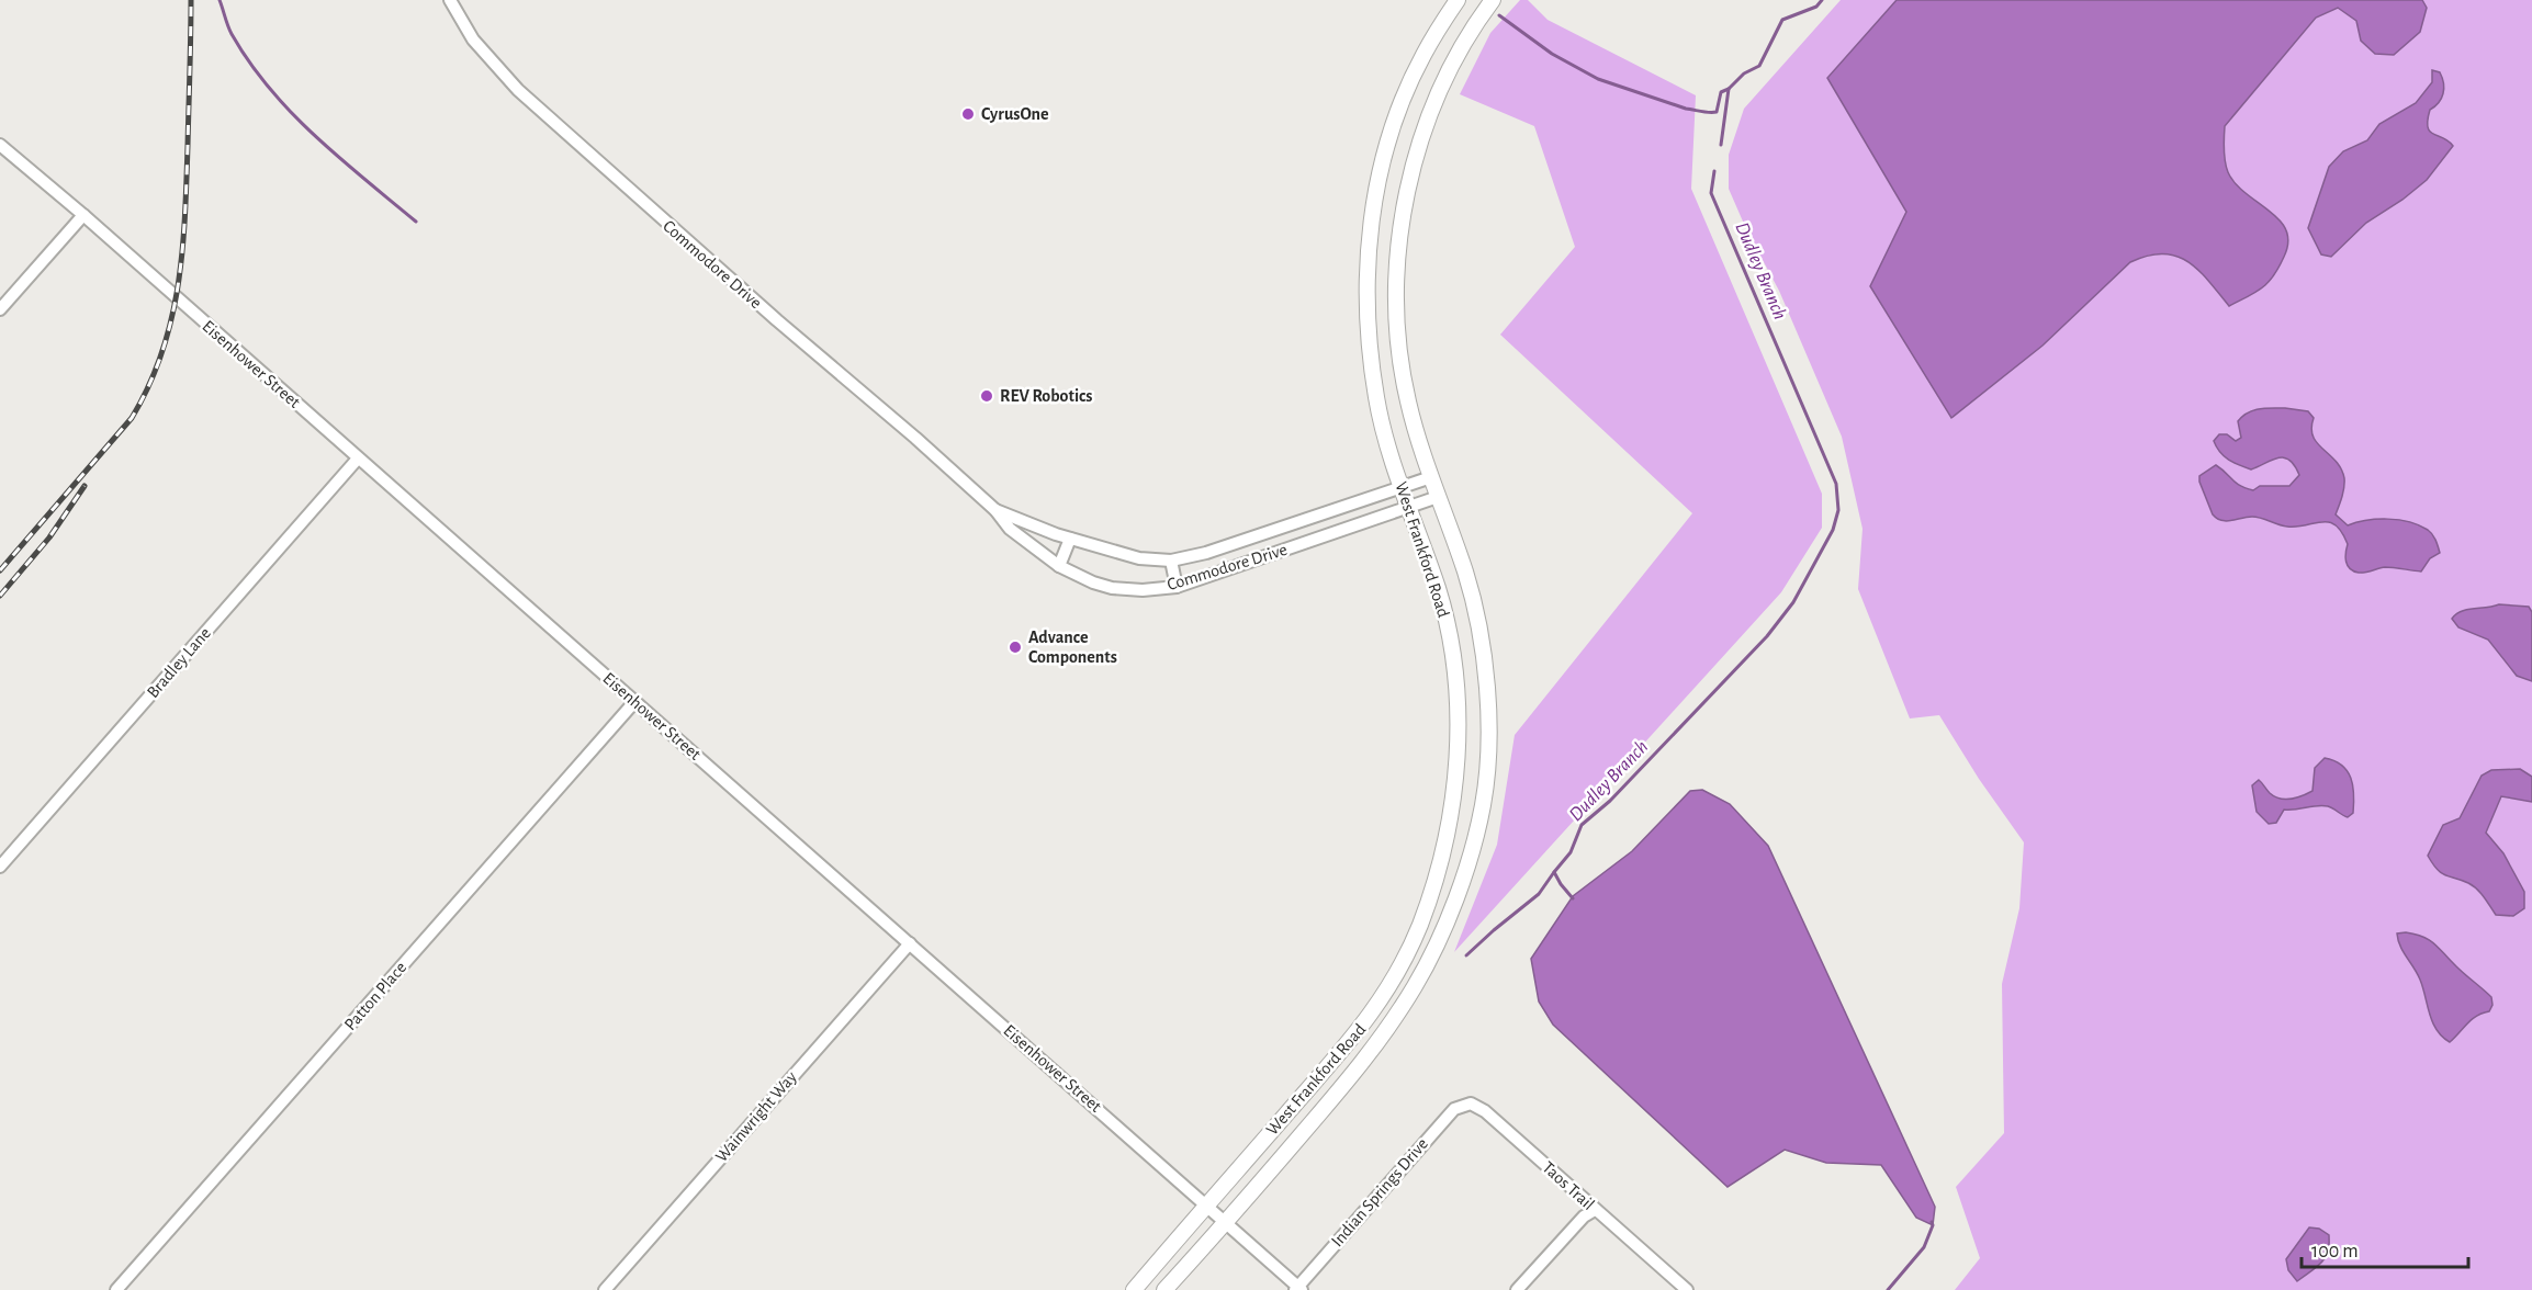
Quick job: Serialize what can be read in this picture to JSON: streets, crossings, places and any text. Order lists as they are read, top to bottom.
{
  "streets": {
    "main road": ["West Frankford Road"],
    "street": [
      "Commodore Drive",
      "Eisenhower Street",
      "Bradley Lane",
      "Patton Place",
      "Wainwright Way",
      "Taos Trail",
      "Indian Springs Drive"
    ]
  },
  "crossings": [
    ["Commodore Drive", "West Frankford Road"],
    ["Eisenhower Street", "West Frankford Road"],
    ["Eisenhower Street", "Bradley Lane"],
    ["Eisenhower Street", "Patton Place"],
    ["Eisenhower Street", "Wainwright Way"],
    ["Eisenhower Street", "Indian Springs Drive"],
    ["Taos Trail", "Indian Springs Drive"]
  ],
  "water": ["Dudley Branch"],
  "places": ["CyrusOne", "REV Robotics", "Advance Components"],
  "scale_bar": "100 m"
}
